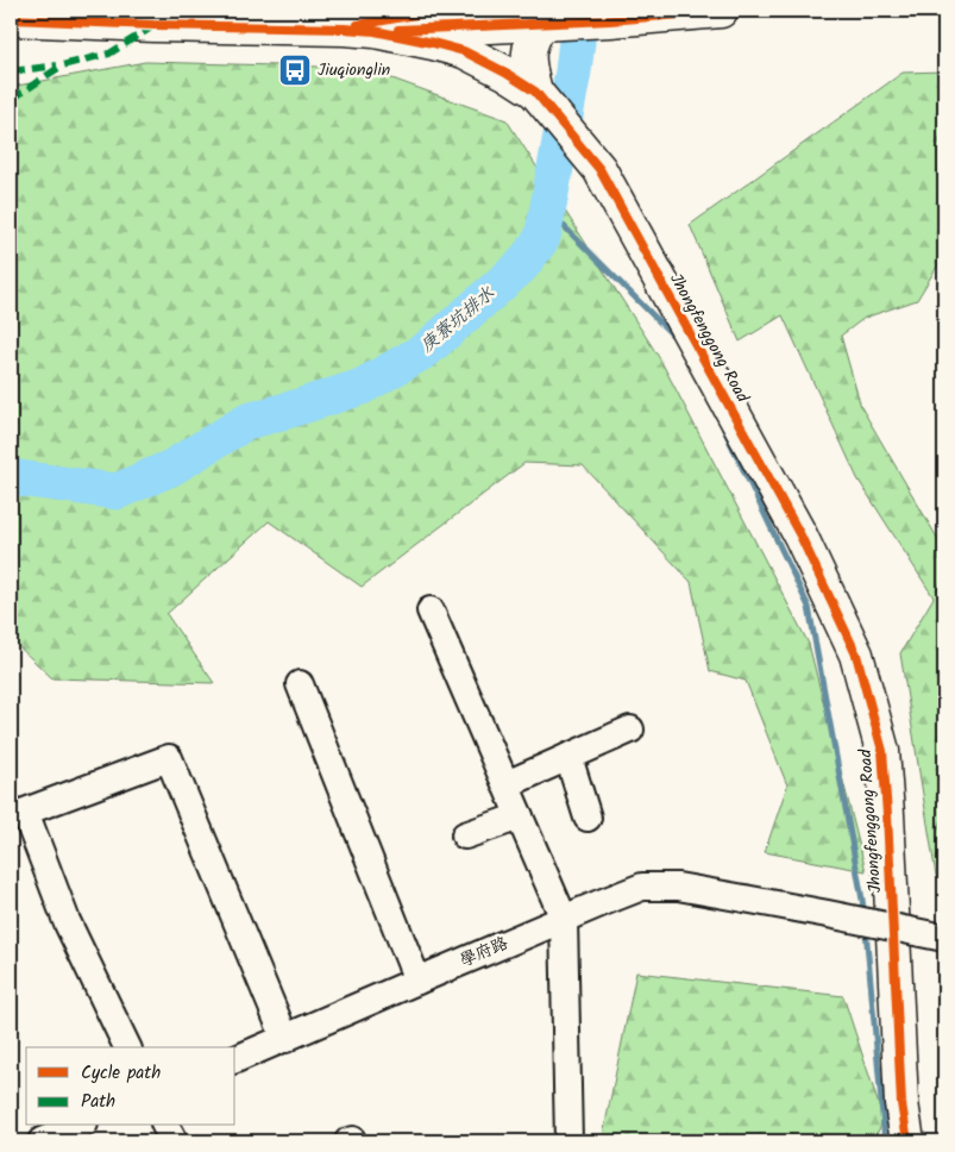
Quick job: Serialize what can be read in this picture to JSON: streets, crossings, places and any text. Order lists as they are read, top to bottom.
{
  "streets": {
    "main road": ["Jhongfenggong Road"],
    "street": ["學府路"]
  },
  "water": ["庚寮坑排水"],
  "places": {
    "bus stop": ["Jiuqionglin"]
  },
  "legend": ["Cycle path", "Path"]
}
